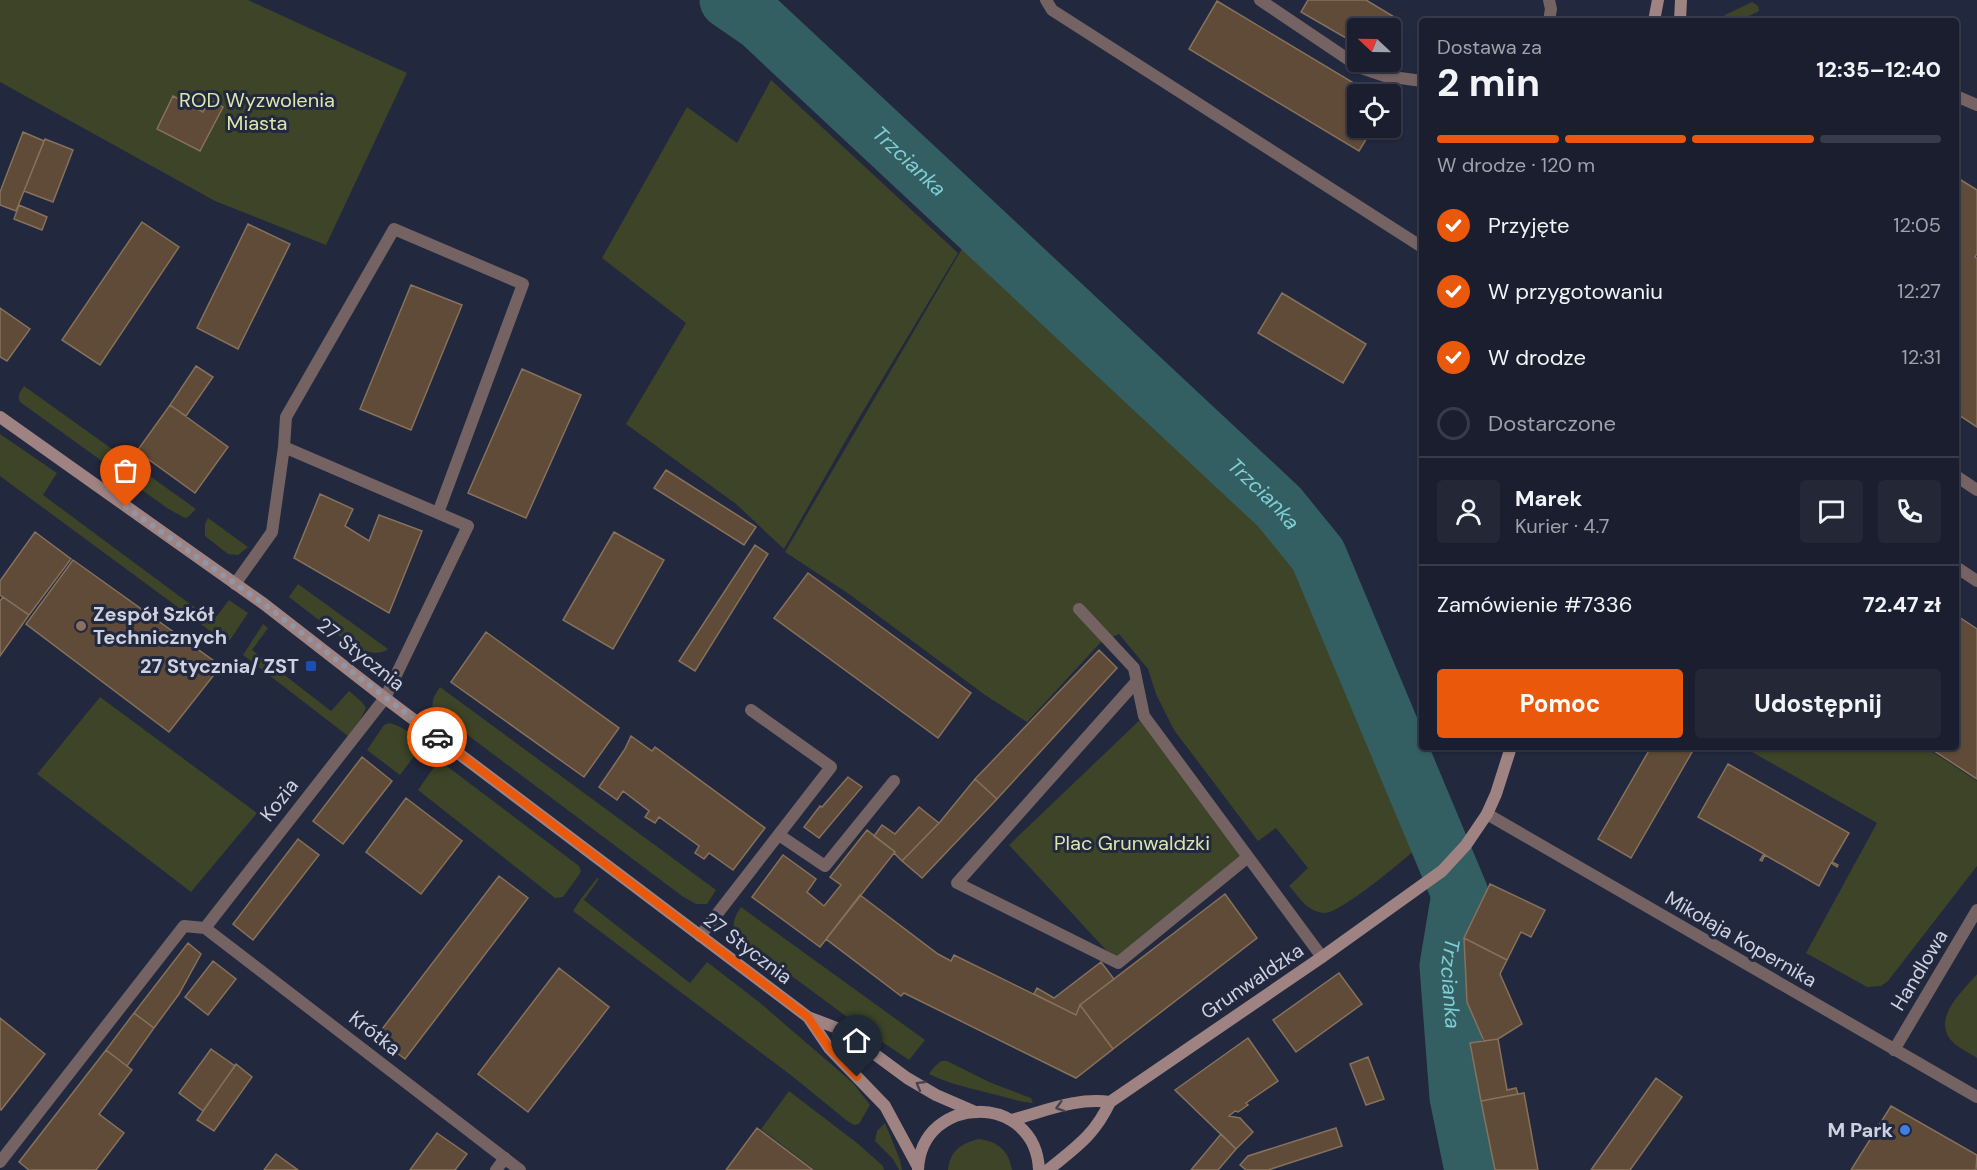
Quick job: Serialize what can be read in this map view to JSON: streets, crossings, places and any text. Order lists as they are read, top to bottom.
{
  "streets": {
    "main road": ["27 Stycznia", "Grunwaldzka"],
    "street": [
      "Kozia",
      "Mikołaja Kopernika",
      "Handlowa",
      "Krótka"
    ]
  },
  "crossings": [
    ["27 Stycznia", "Kozia"],
    ["Kozia", "Krótka"],
    ["Mikołaja Kopernika", "Handlowa"],
    ["Mikołaja Kopernika", "Grunwaldzka"]
  ],
  "water": ["Trzcianka"],
  "parks": ["ROD Wyzwolenia Miasta", "Plac Grunwaldzki"],
  "places": {
    "other": ["Zespół Szkół Technicznych", "M Park"],
    "transit": ["27 Stycznia/ ZST"]
  },
  "north": "left",
  "page": {
    "heading": ["2 min", "Dostawa za", "12:35–12:40"],
    "panel": [
      "Marek",
      "Kurier · 4.7",
      "Zamówienie #7336",
      "72.47 zł"
    ],
    "bar": "W drodze · 120 m",
    "list": [
      ["Przyjęte", "12:05"],
      ["W przygotowaniu", "12:27"],
      ["W drodze", "12:31"],
      "Dostarczone"
    ],
    "buttons": ["Pomoc", "Udostępnij"]
  }
}
